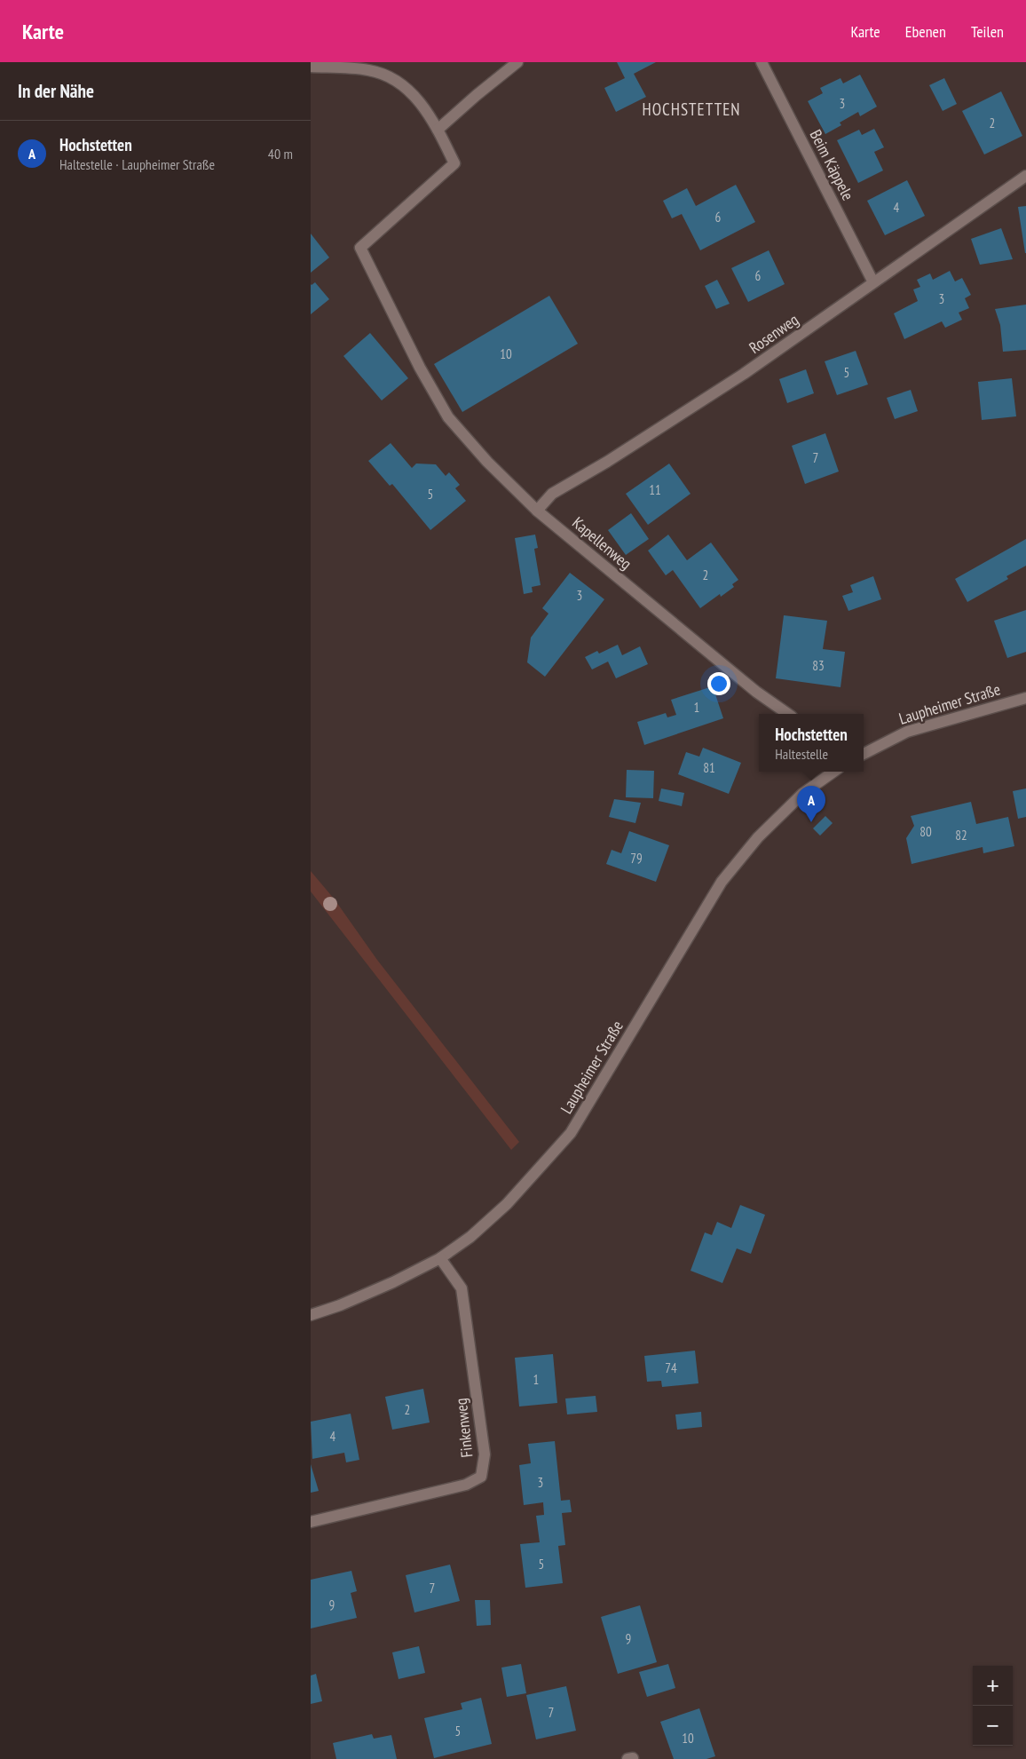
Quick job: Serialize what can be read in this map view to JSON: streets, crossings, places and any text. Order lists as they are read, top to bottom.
{
  "streets": {
    "street": [
      "Beim Käppele",
      "Rosenweg",
      "Kapellenweg",
      "Laupheimer Straße",
      "Finkenweg"
    ]
  },
  "crossings": [
    ["Beim Käppele", "Rosenweg"],
    ["Rosenweg", "Kapellenweg"],
    ["Laupheimer Straße", "Finkenweg"]
  ],
  "districts": ["HOCHSTETTEN"],
  "house_numbers": [
    "3",
    "2",
    "4",
    "6",
    "6",
    "3",
    "10",
    "5",
    "7",
    "11",
    "5",
    "2",
    "3",
    "83",
    "1",
    "81",
    "80",
    "82",
    "79",
    "74",
    "1",
    "2",
    "4",
    "3",
    "5",
    "7",
    "9",
    "9",
    "7",
    "5",
    "10"
  ],
  "page": {
    "header": "Karte",
    "nav": ["Karte", "Ebenen", "Teilen"],
    "heading": "In der Nähe",
    "list": [
      {
        "mark": "A",
        "name": "Hochstetten",
        "note": "Haltestelle · Laupheimer Straße",
        "value": "40 m"
      }
    ],
    "popup": ["Hochstetten", "Haltestelle"],
    "pins": "A",
    "map_buttons": ["+", "−"]
  }
}
